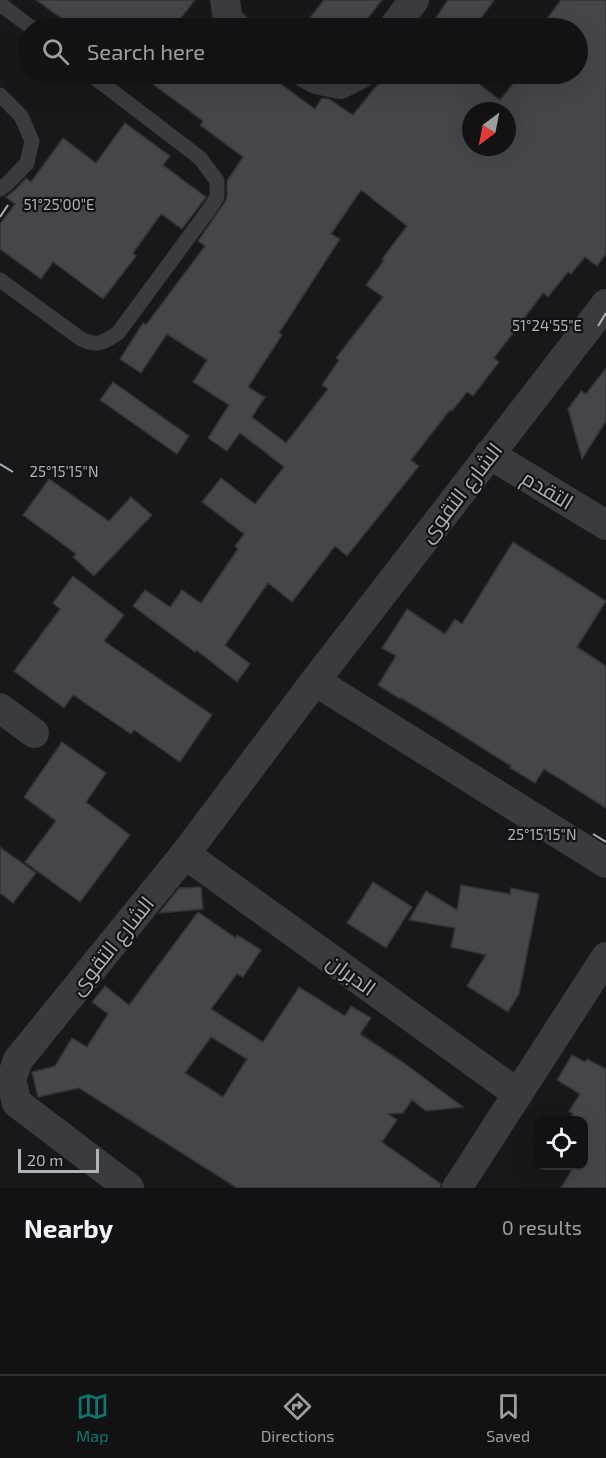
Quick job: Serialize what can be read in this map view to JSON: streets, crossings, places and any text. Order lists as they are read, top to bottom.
{
  "streets": {
    "street": ["التقدم", "الشارع التقوى", "الدبران"]
  },
  "crossings": [
    ["التقدم", "الشارع التقوى"],
    ["الشارع التقوى", "الدبران"]
  ],
  "scale_bar": "20 m",
  "north": "bottom left",
  "page": {
    "search": "Search here",
    "scale": "20 m",
    "heading": ["Nearby", "0 results"],
    "nav": ["Map", "Directions", "Saved"]
  },
  "coordinates": ["51°25'00\"E", "51°24'55\"E", "25°15'15\"N"]
}
